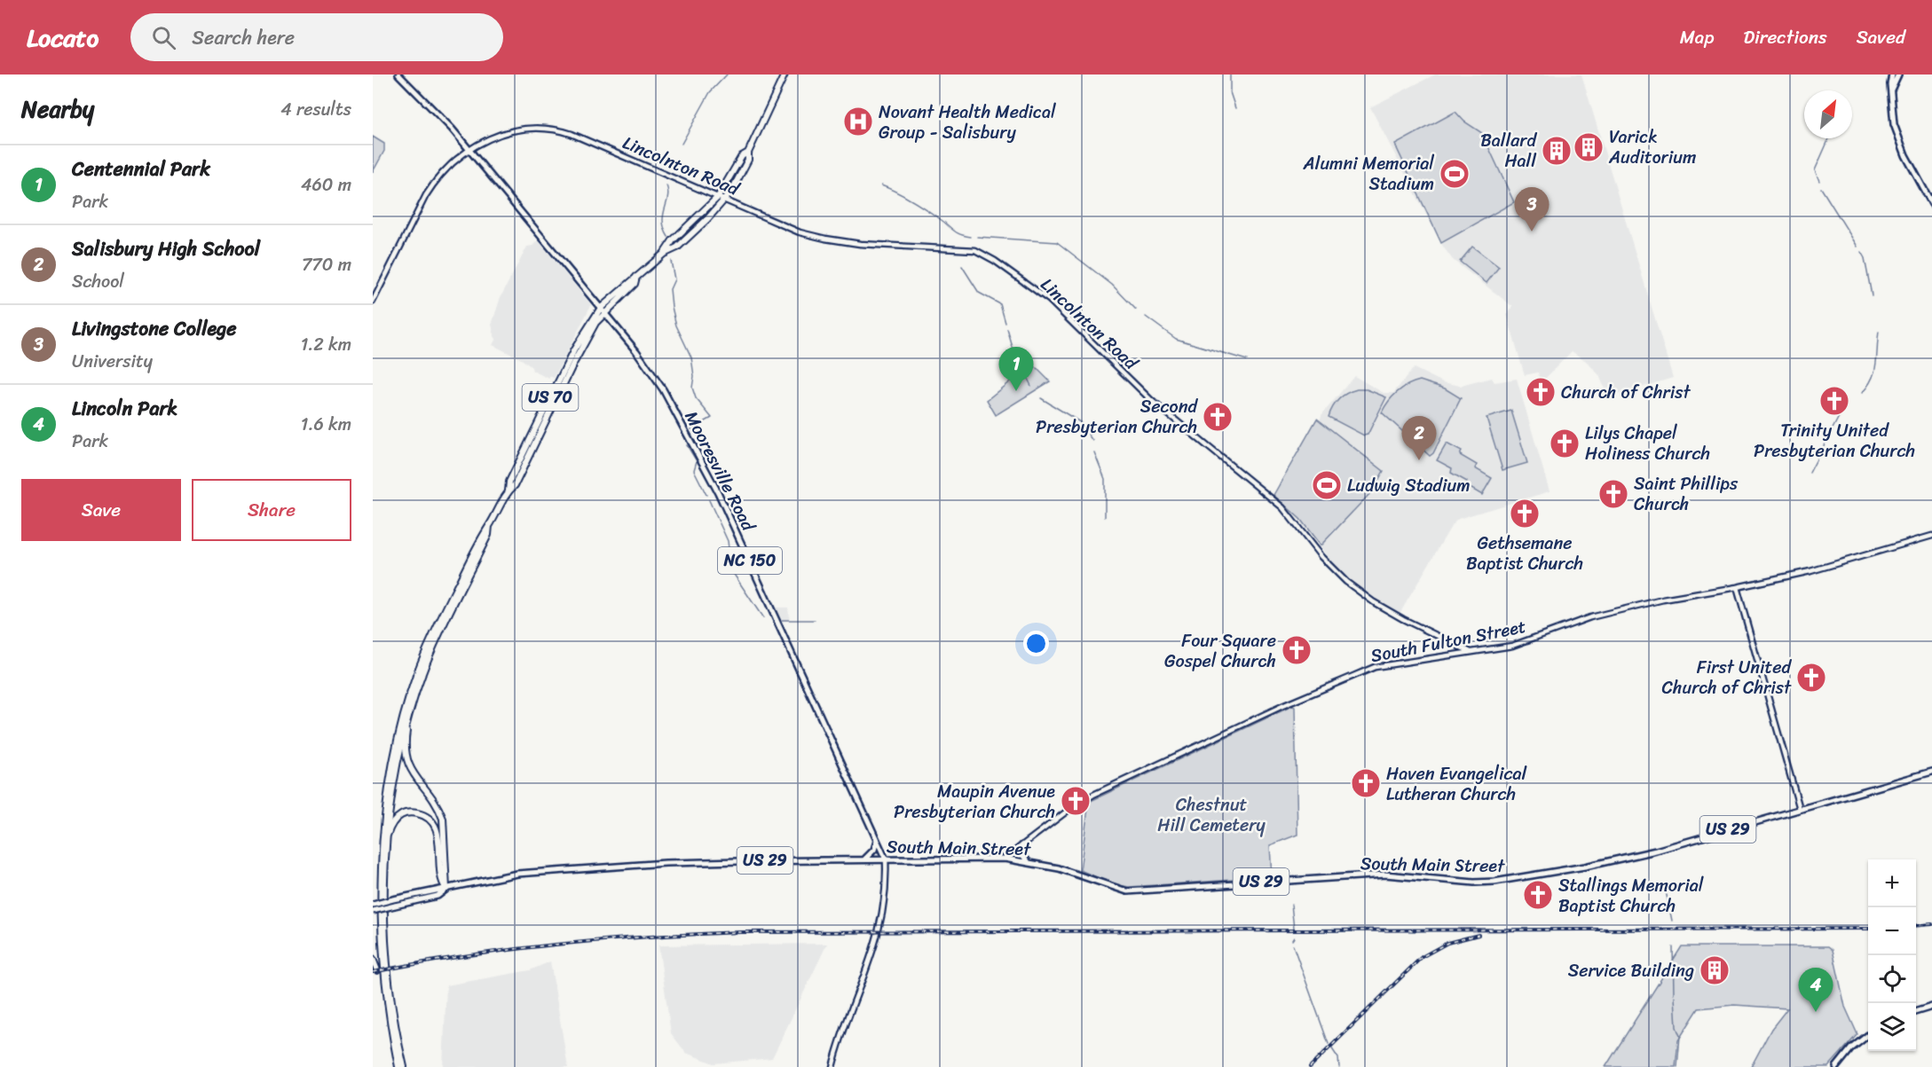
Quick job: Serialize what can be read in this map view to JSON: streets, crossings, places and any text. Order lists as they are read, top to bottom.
{
  "streets": {
    "highway": ["US 70"],
    "main road": [
      "Mooresville Road",
      "NC 150",
      "US 29",
      "South Main Street"
    ],
    "street": ["Lincolnton Road", "South Fulton Street"]
  },
  "crossings": [
    ["Lincolnton Road", "US 70"],
    ["Lincolnton Road", "Mooresville Road"],
    ["Lincolnton Road", "South Fulton Street"],
    ["US 70", "Mooresville Road"],
    ["US 70", "South Main Street"],
    ["Mooresville Road", "South Main Street"],
    ["South Fulton Street", "South Main Street"]
  ],
  "parks": ["Chestnut Hill Cemetery"],
  "places": {
    "hospital": ["Novant Health Medical Group - Salisbury"],
    "building": ["Varick Auditorium", "Ballard Hall", "Service Building"],
    "sports": ["Alumni Memorial Stadium", "Ludwig Stadium"],
    "church": [
      "Church of Christ",
      "Trinity United Presbyterian Church",
      "Second Presbyterian Church",
      "Lilys Chapel Holiness Church",
      "Saint Phillips Church",
      "Gethsemane Baptist Church",
      "Four Square Gospel Church",
      "First United Church of Christ",
      "Haven Evangelical Lutheran Church",
      "Maupin Avenue Presbyterian Church",
      "Stallings Memorial Baptist Church"
    ]
  },
  "north": "top right",
  "page": {
    "header": "Locato",
    "search": "Search here",
    "nav": ["Map", "Directions", "Saved"],
    "heading": ["Nearby", "4 results"],
    "list": [
      {
        "mark": "1",
        "name": "Centennial Park",
        "note": "Park",
        "value": "460 m"
      },
      {
        "mark": "2",
        "name": "Salisbury High School",
        "note": "School",
        "value": "770 m"
      },
      {
        "mark": "3",
        "name": "Livingstone College",
        "note": "University",
        "value": "1.2 km"
      },
      {
        "mark": "4",
        "name": "Lincoln Park",
        "note": "Park",
        "value": "1.6 km"
      }
    ],
    "pins": [
      "3",
      "1",
      "2",
      "4"
    ],
    "buttons": ["Save", "Share"],
    "map_buttons": ["+", "−"]
  }
}
